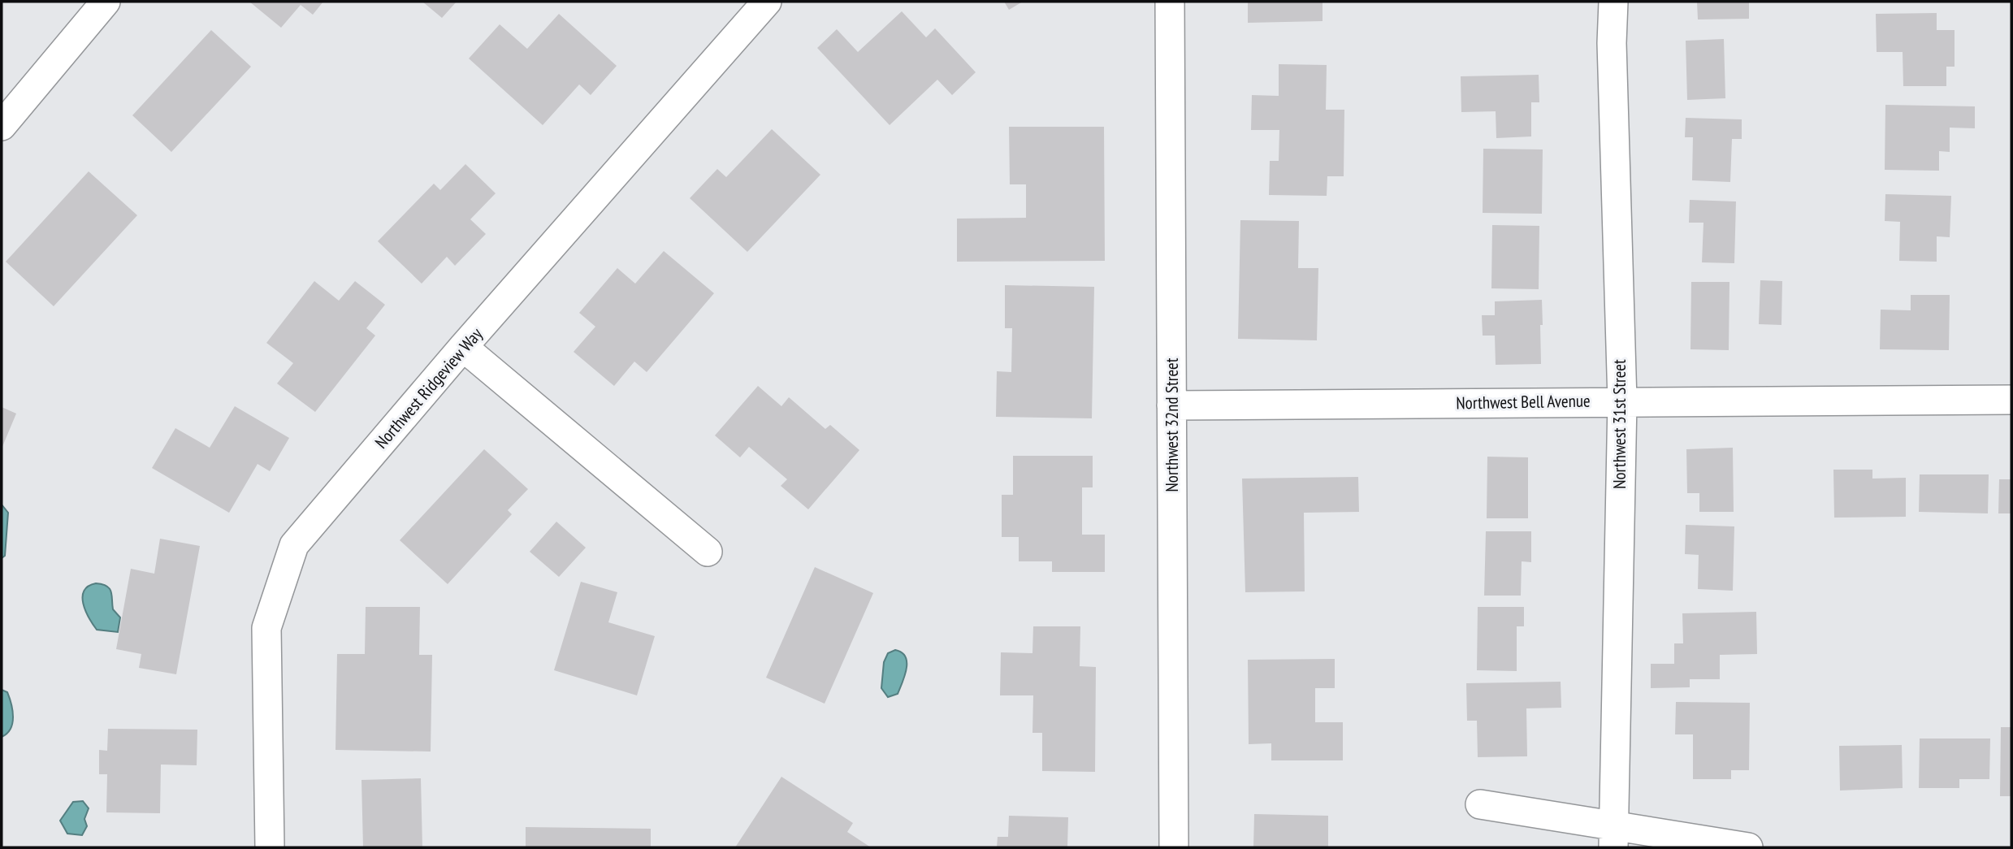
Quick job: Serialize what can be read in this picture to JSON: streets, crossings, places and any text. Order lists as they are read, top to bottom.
{
  "streets": {
    "street": [
      "Northwest Ridgeview Way",
      "Northwest Bell Avenue",
      "Northwest 31st Street",
      "Northwest 32nd Street"
    ]
  },
  "crossings": [
    ["Northwest Bell Avenue", "Northwest 31st Street"],
    ["Northwest Bell Avenue", "Northwest 32nd Street"]
  ]
}
